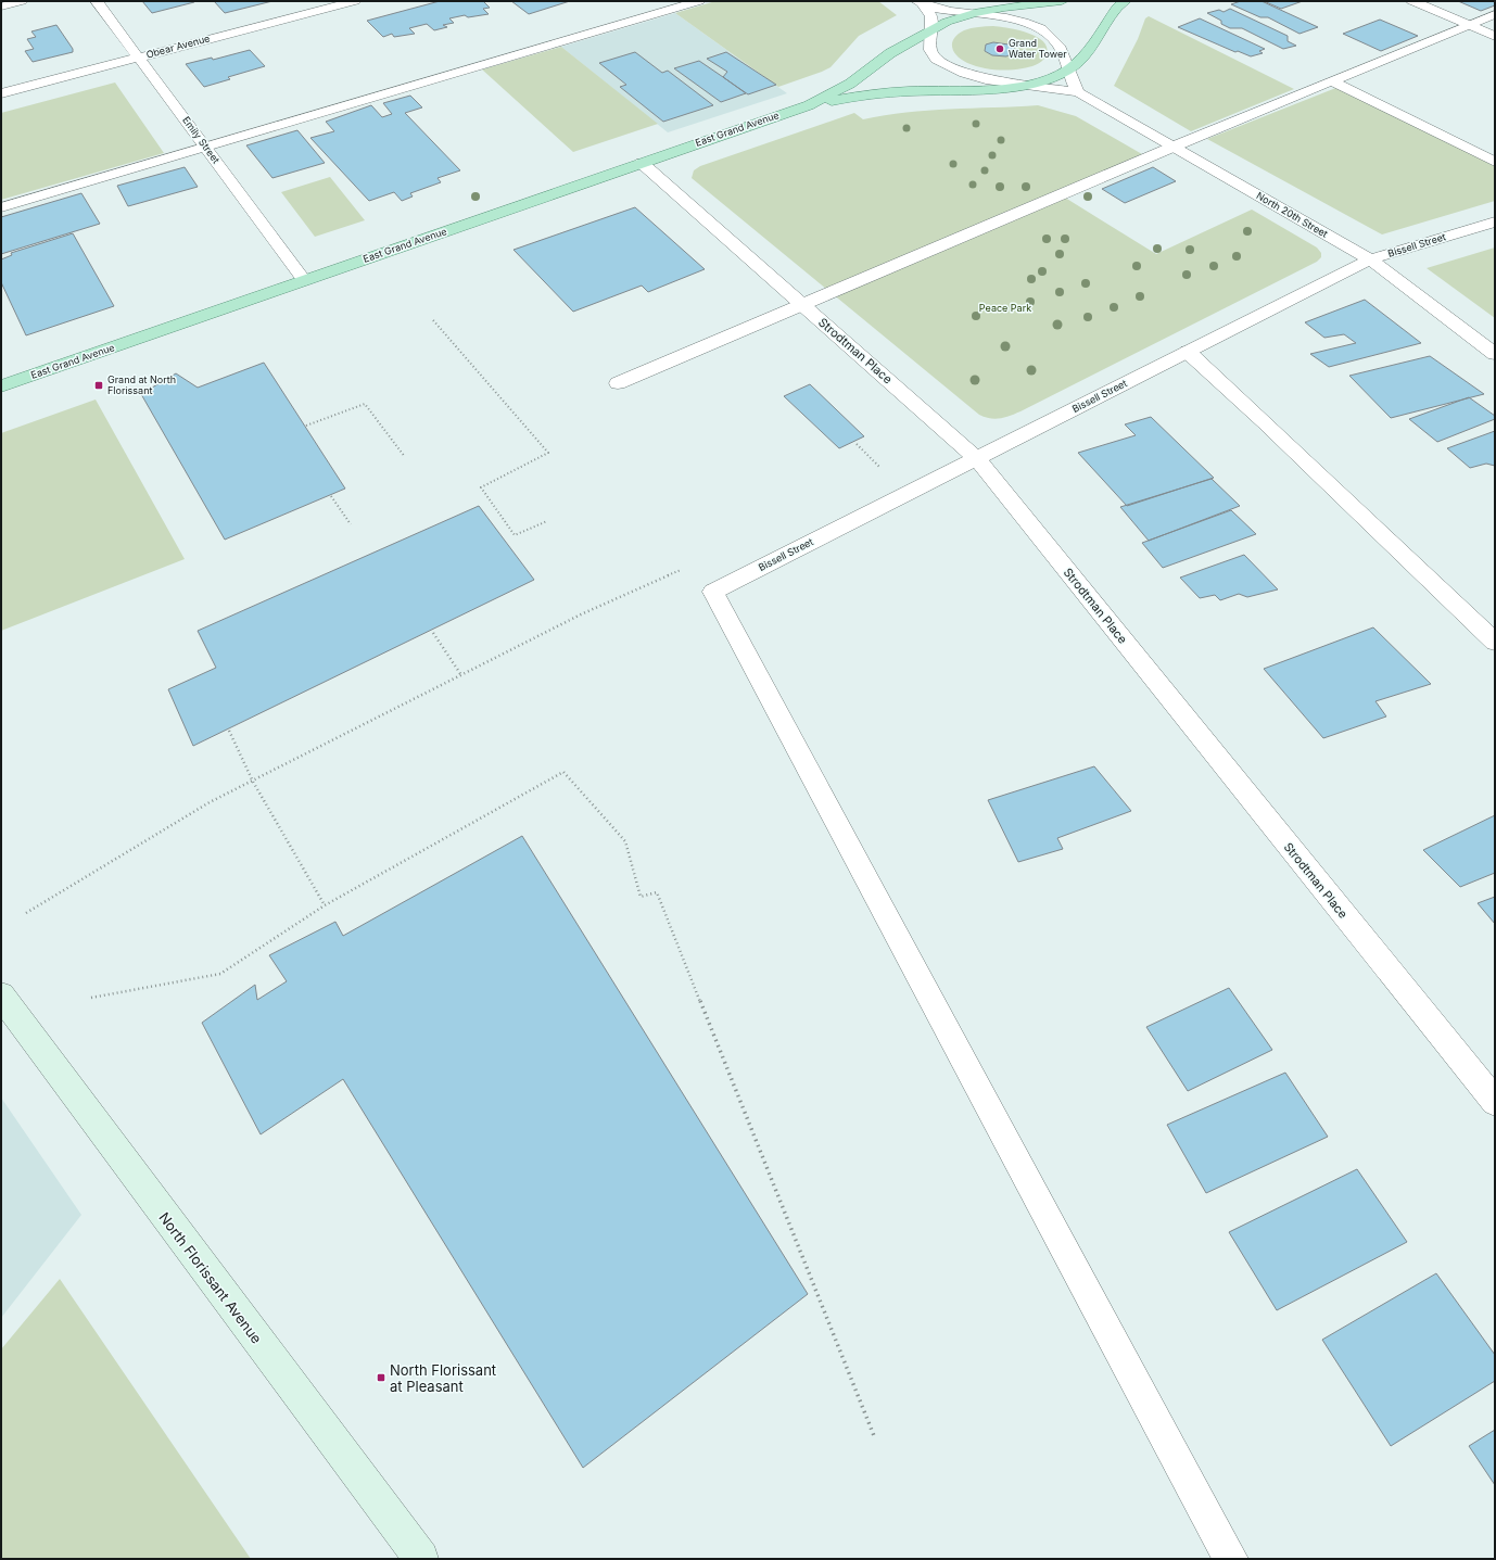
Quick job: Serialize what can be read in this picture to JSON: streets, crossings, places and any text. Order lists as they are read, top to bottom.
{
  "streets": {
    "main road": ["East Grand Avenue", "North Florissant Avenue"],
    "street": [
      "Obear Avenue",
      "Emily Street",
      "North 20th Street",
      "Bissell Street",
      "Strodtman Place"
    ]
  },
  "crossings": [
    ["Obear Avenue", "Emily Street"],
    ["East Grand Avenue", "Emily Street"],
    ["East Grand Avenue", "North 20th Street"],
    ["East Grand Avenue", "Strodtman Place"],
    ["North 20th Street", "Bissell Street"],
    ["Bissell Street", "Strodtman Place"]
  ],
  "parks": ["Peace Park"],
  "places": {
    "other": ["Grand Water Tower"],
    "transit": ["Grand at North Florissant", "North Florissant at Pleasant"]
  }
}
